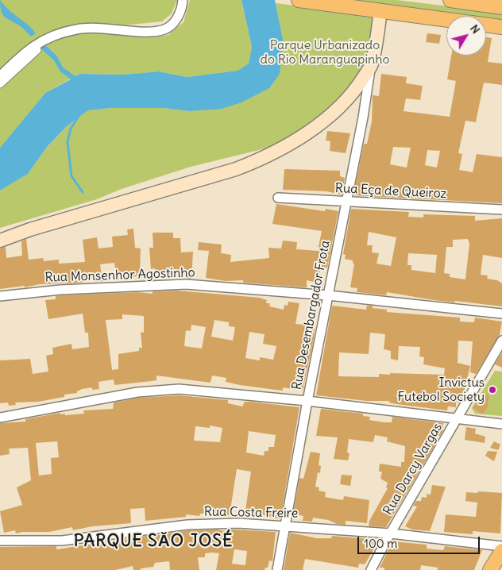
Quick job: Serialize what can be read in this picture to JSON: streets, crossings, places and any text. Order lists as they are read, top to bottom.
{
  "streets": {
    "street": [
      "Rua Eça de Queiroz",
      "Rua Monsenhor Agostinho",
      "Rua Desembargador Frota",
      "Rua Darcy Vargas",
      "Rua Costa Freire"
    ]
  },
  "crossings": [
    ["Rua Eça de Queiroz", "Rua Desembargador Frota"],
    ["Rua Monsenhor Agostinho", "Rua Desembargador Frota"],
    ["Rua Desembargador Frota", "Rua Costa Freire"],
    ["Rua Darcy Vargas", "Rua Costa Freire"]
  ],
  "districts": ["PARQUE SĂO JOSÉ"],
  "parks": ["Parque Urbanizado do Rio Maranguapinho"],
  "places": ["Invictus Futebol Society"],
  "scale_bar": "100 m",
  "north": "top right"
}
